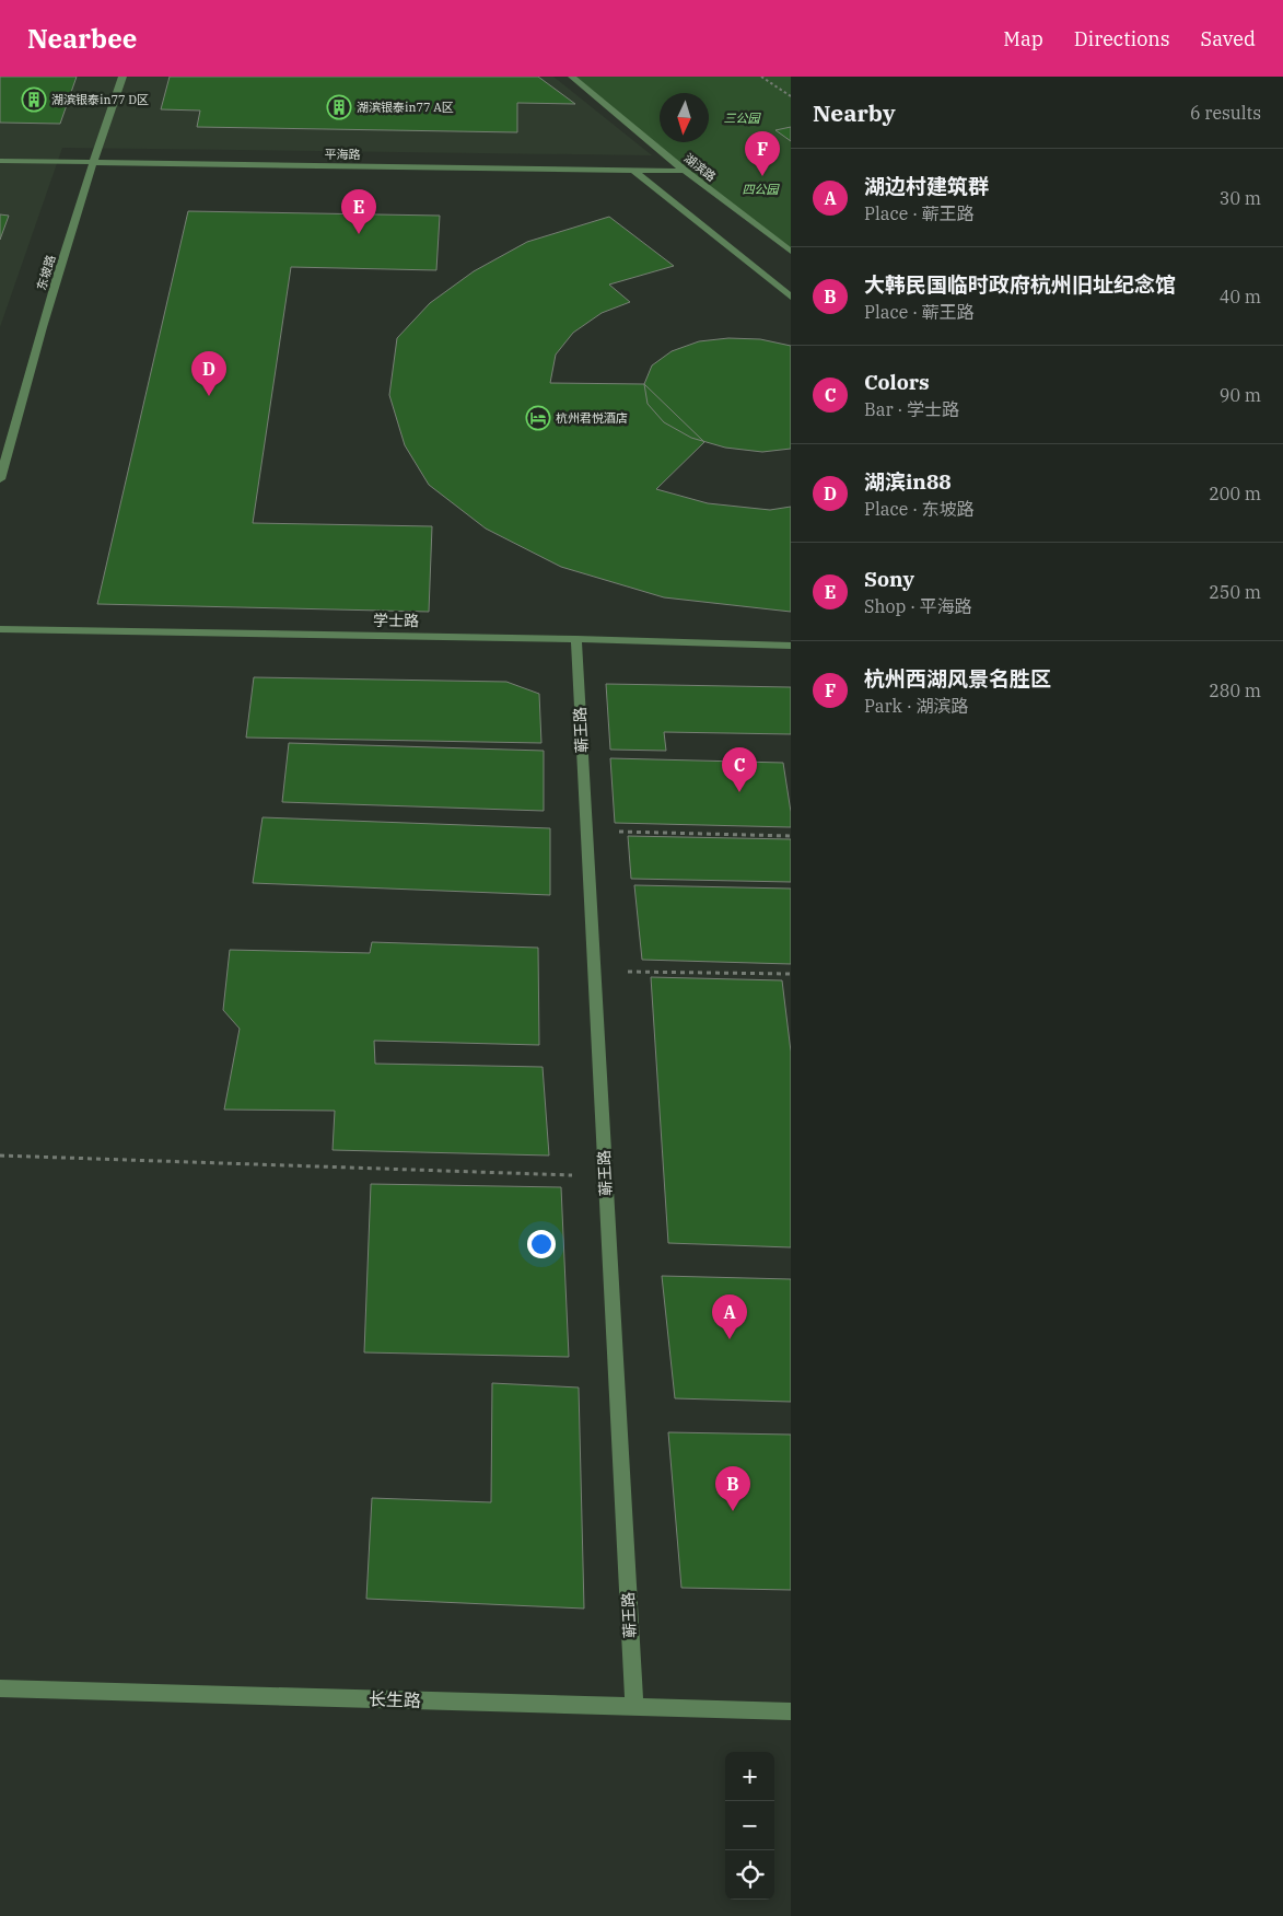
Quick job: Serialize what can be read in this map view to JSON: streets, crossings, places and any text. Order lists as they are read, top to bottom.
{
  "streets": {
    "street": [
      "平海路",
      "湖滨路",
      "东坡路",
      "学士路",
      "蕲王路",
      "长生路"
    ]
  },
  "crossings": [
    ["平海路", "湖滨路"],
    ["平海路", "东坡路"],
    ["学士路", "蕲王路"],
    ["蕲王路", "长生路"]
  ],
  "parks": ["三公园", "四公园"],
  "places": {
    "building": ["湖滨银泰in77 D区", "湖滨银泰in77 A区"],
    "hotel": ["杭州君悦酒店"]
  },
  "north": "bottom",
  "page": {
    "header": "Nearbee",
    "nav": ["Map", "Directions", "Saved"],
    "heading": ["Nearby", "6 results"],
    "pins": [
      "F",
      "E",
      "D",
      "C",
      "A",
      "B"
    ],
    "list": [
      {
        "mark": "A",
        "name": "湖边村建筑群",
        "note": "Place · 蕲王路",
        "value": "30 m"
      },
      {
        "mark": "B",
        "name": "大韩民国临时政府杭州旧址纪念馆",
        "note": "Place · 蕲王路",
        "value": "40 m"
      },
      {
        "mark": "C",
        "name": "Colors",
        "note": "Bar · 学士路",
        "value": "90 m"
      },
      {
        "mark": "D",
        "name": "湖滨in88",
        "note": "Place · 东坡路",
        "value": "200 m"
      },
      {
        "mark": "E",
        "name": "Sony",
        "note": "Shop · 平海路",
        "value": "250 m"
      },
      {
        "mark": "F",
        "name": "杭州西湖风景名胜区",
        "note": "Park · 湖滨路",
        "value": "280 m"
      }
    ],
    "map_buttons": ["+", "−"]
  }
}
